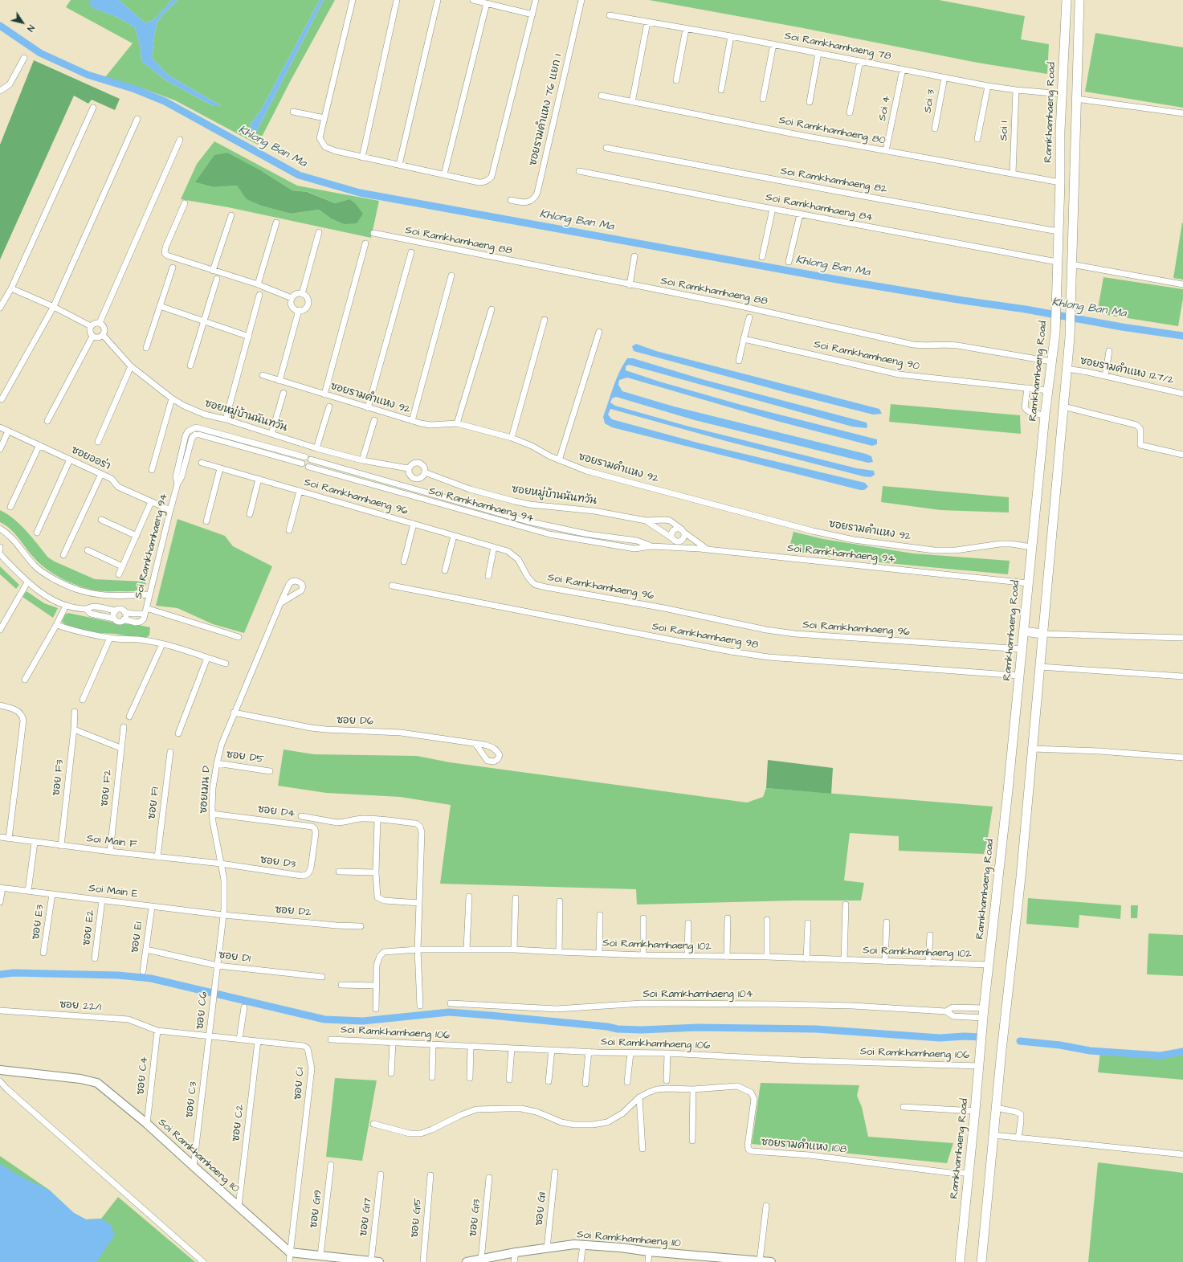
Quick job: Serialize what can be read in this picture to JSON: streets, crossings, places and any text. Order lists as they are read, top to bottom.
{
  "streets": {
    "main road": ["Ramkhamhaeng Road"],
    "street": [
      "Soi Ramkhamhaeng 78",
      "Soi 3",
      "Soi 4",
      "ซอยรามคำแหง 76 แยก 1",
      "Soi Ramkhamhaeng 80",
      "Soi 1",
      "Soi Ramkhamhaeng 82",
      "Soi Ramkhamhaeng 84",
      "Soi Ramkhamhaeng 88",
      "Soi Ramkhamhaeng 90",
      "ซอยรามคำแหง 127/2",
      "ซอยรามคําแหง 92",
      "ซอยหมู่บ้านนันทวัน",
      "ซอยออร่า",
      "Soi Ramkhamhaeng 96",
      "Soi Ramkhamhaeng 94",
      "Soi Ramkhamhaeng 98",
      "ซอย D6",
      "ซอย D5",
      "ซอย F3",
      "ซอย F2",
      "ซอยเมน D",
      "ซอย F1",
      "ซอย D4",
      "Soi Main F",
      "ซอย D3",
      "Soi Main E",
      "ซอย D2",
      "ซอย E3",
      "ซอย E2",
      "ซอย E1",
      "Soi Ramkhamhaeng 102",
      "ซอย D1",
      "Soi Ramkhamhaeng 104",
      "ซอย 22/1",
      "ซอย C6",
      "Soi Ramkhamhaeng 106",
      "ซอย C4",
      "ซอย C1",
      "ซอย C3",
      "ซอย C2",
      "ซอยรามคำแหง 108",
      "Soi Ramkhamhaeng 110",
      "ซอย G19",
      "ซอย G11",
      "ซอย G17",
      "ซอย G15",
      "ซอย G13"
    ]
  },
  "crossings": [
    ["Soi Ramkhamhaeng 78", "Soi 3"],
    ["Soi Ramkhamhaeng 78", "Soi 4"],
    ["Soi Ramkhamhaeng 78", "Ramkhamhaeng Road"],
    ["Soi Ramkhamhaeng 78", "Soi 1"],
    ["Soi 4", "Soi Ramkhamhaeng 80"],
    ["Ramkhamhaeng Road", "Soi Ramkhamhaeng 80"],
    ["Ramkhamhaeng Road", "Soi Ramkhamhaeng 82"],
    ["Ramkhamhaeng Road", "Soi Ramkhamhaeng 84"],
    ["Ramkhamhaeng Road", "Soi Ramkhamhaeng 88"],
    ["Ramkhamhaeng Road", "Soi Ramkhamhaeng 90"],
    ["Ramkhamhaeng Road", "ซอยรามคําแหง 92"],
    ["Ramkhamhaeng Road", "Soi Ramkhamhaeng 96"],
    ["Ramkhamhaeng Road", "Soi Ramkhamhaeng 94"],
    ["Ramkhamhaeng Road", "Soi Ramkhamhaeng 98"],
    ["Ramkhamhaeng Road", "Soi Ramkhamhaeng 102"],
    ["Ramkhamhaeng Road", "Soi Ramkhamhaeng 104"],
    ["Ramkhamhaeng Road", "Soi Ramkhamhaeng 106"],
    ["Ramkhamhaeng Road", "ซอยรามคำแหง 108"],
    ["Soi Ramkhamhaeng 80", "Soi 1"],
    ["ซอยหมู่บ้านนันทวัน", "Soi Ramkhamhaeng 94"],
    ["ซอยออร่า", "Soi Ramkhamhaeng 94"],
    ["ซอย D6", "ซอยเมน D"],
    ["ซอย D5", "ซอยเมน D"],
    ["ซอย F3", "Soi Main F"],
    ["ซอย F2", "Soi Main F"],
    ["ซอยเมน D", "ซอย D4"],
    ["ซอยเมน D", "Soi Main F"],
    ["ซอยเมน D", "ซอย D3"],
    ["ซอยเมน D", "Soi Main E"],
    ["ซอยเมน D", "ซอย D2"],
    ["ซอยเมน D", "ซอย D1"],
    ["ซอยเมน D", "ซอย C6"],
    ["ซอย F1", "Soi Main F"],
    ["ซอย D4", "ซอย D3"],
    ["Soi Main F", "ซอย D3"],
    ["Soi Main E", "ซอย D2"],
    ["Soi Main E", "ซอย E3"],
    ["Soi Main E", "ซอย E2"],
    ["Soi Main E", "ซอย E1"],
    ["ซอย E1", "ซอย D1"],
    ["ซอย 22/1", "ซอย C4"],
    ["ซอย 22/1", "ซอย C1"],
    ["ซอย C6", "ซอย C1"],
    ["ซอย C6", "ซอย C3"],
    ["ซอย C4", "ซอย C1"],
    ["ซอย C4", "Soi Ramkhamhaeng 110"],
    ["ซอย C1", "ซอย C3"],
    ["ซอย C1", "ซอย C2"],
    ["ซอย C1", "Soi Ramkhamhaeng 110"],
    ["ซอย C3", "Soi Ramkhamhaeng 110"],
    ["ซอย C2", "Soi Ramkhamhaeng 110"],
    ["Soi Ramkhamhaeng 110", "ซอย G11"],
    ["Soi Ramkhamhaeng 110", "ซอย G13"]
  ],
  "water": ["Khlong Ban Ma"],
  "north": "bottom right"
}
